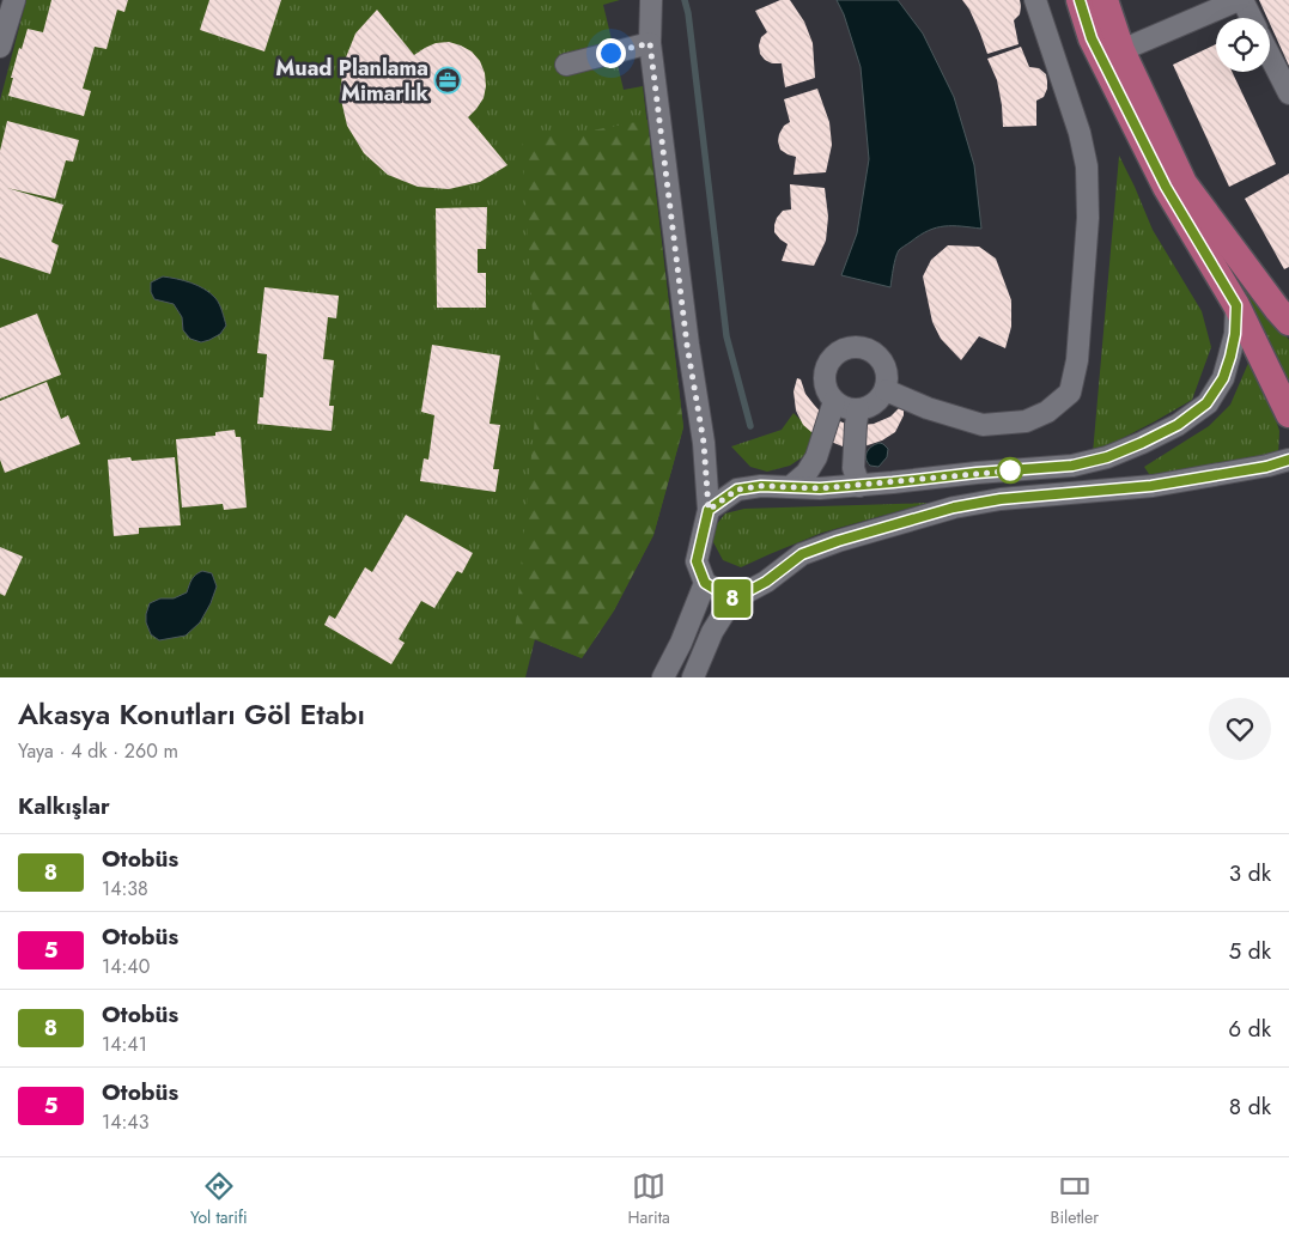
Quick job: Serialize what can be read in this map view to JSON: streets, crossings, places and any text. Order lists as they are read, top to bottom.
{
  "places": {
    "office": ["Muad Planlama Mimarlık"]
  },
  "lines": ["bus line 8"],
  "page": {
    "on_map": "8",
    "heading": [
      ["Akasya Konutları Göl Etabı", "Yaya · 4 dk · 260 m"],
      "Kalkışlar"
    ],
    "list": [
      {
        "mark": "8",
        "name": "Otobüs",
        "note": "14:38",
        "value": "3 dk"
      },
      {
        "mark": "5",
        "name": "Otobüs",
        "note": "14:40",
        "value": "5 dk"
      },
      {
        "mark": "8",
        "name": "Otobüs",
        "note": "14:41",
        "value": "6 dk"
      },
      {
        "mark": "5",
        "name": "Otobüs",
        "note": "14:43",
        "value": "8 dk"
      }
    ],
    "tabs": ["Yol tarifi", "Harita", "Biletler"]
  }
}
